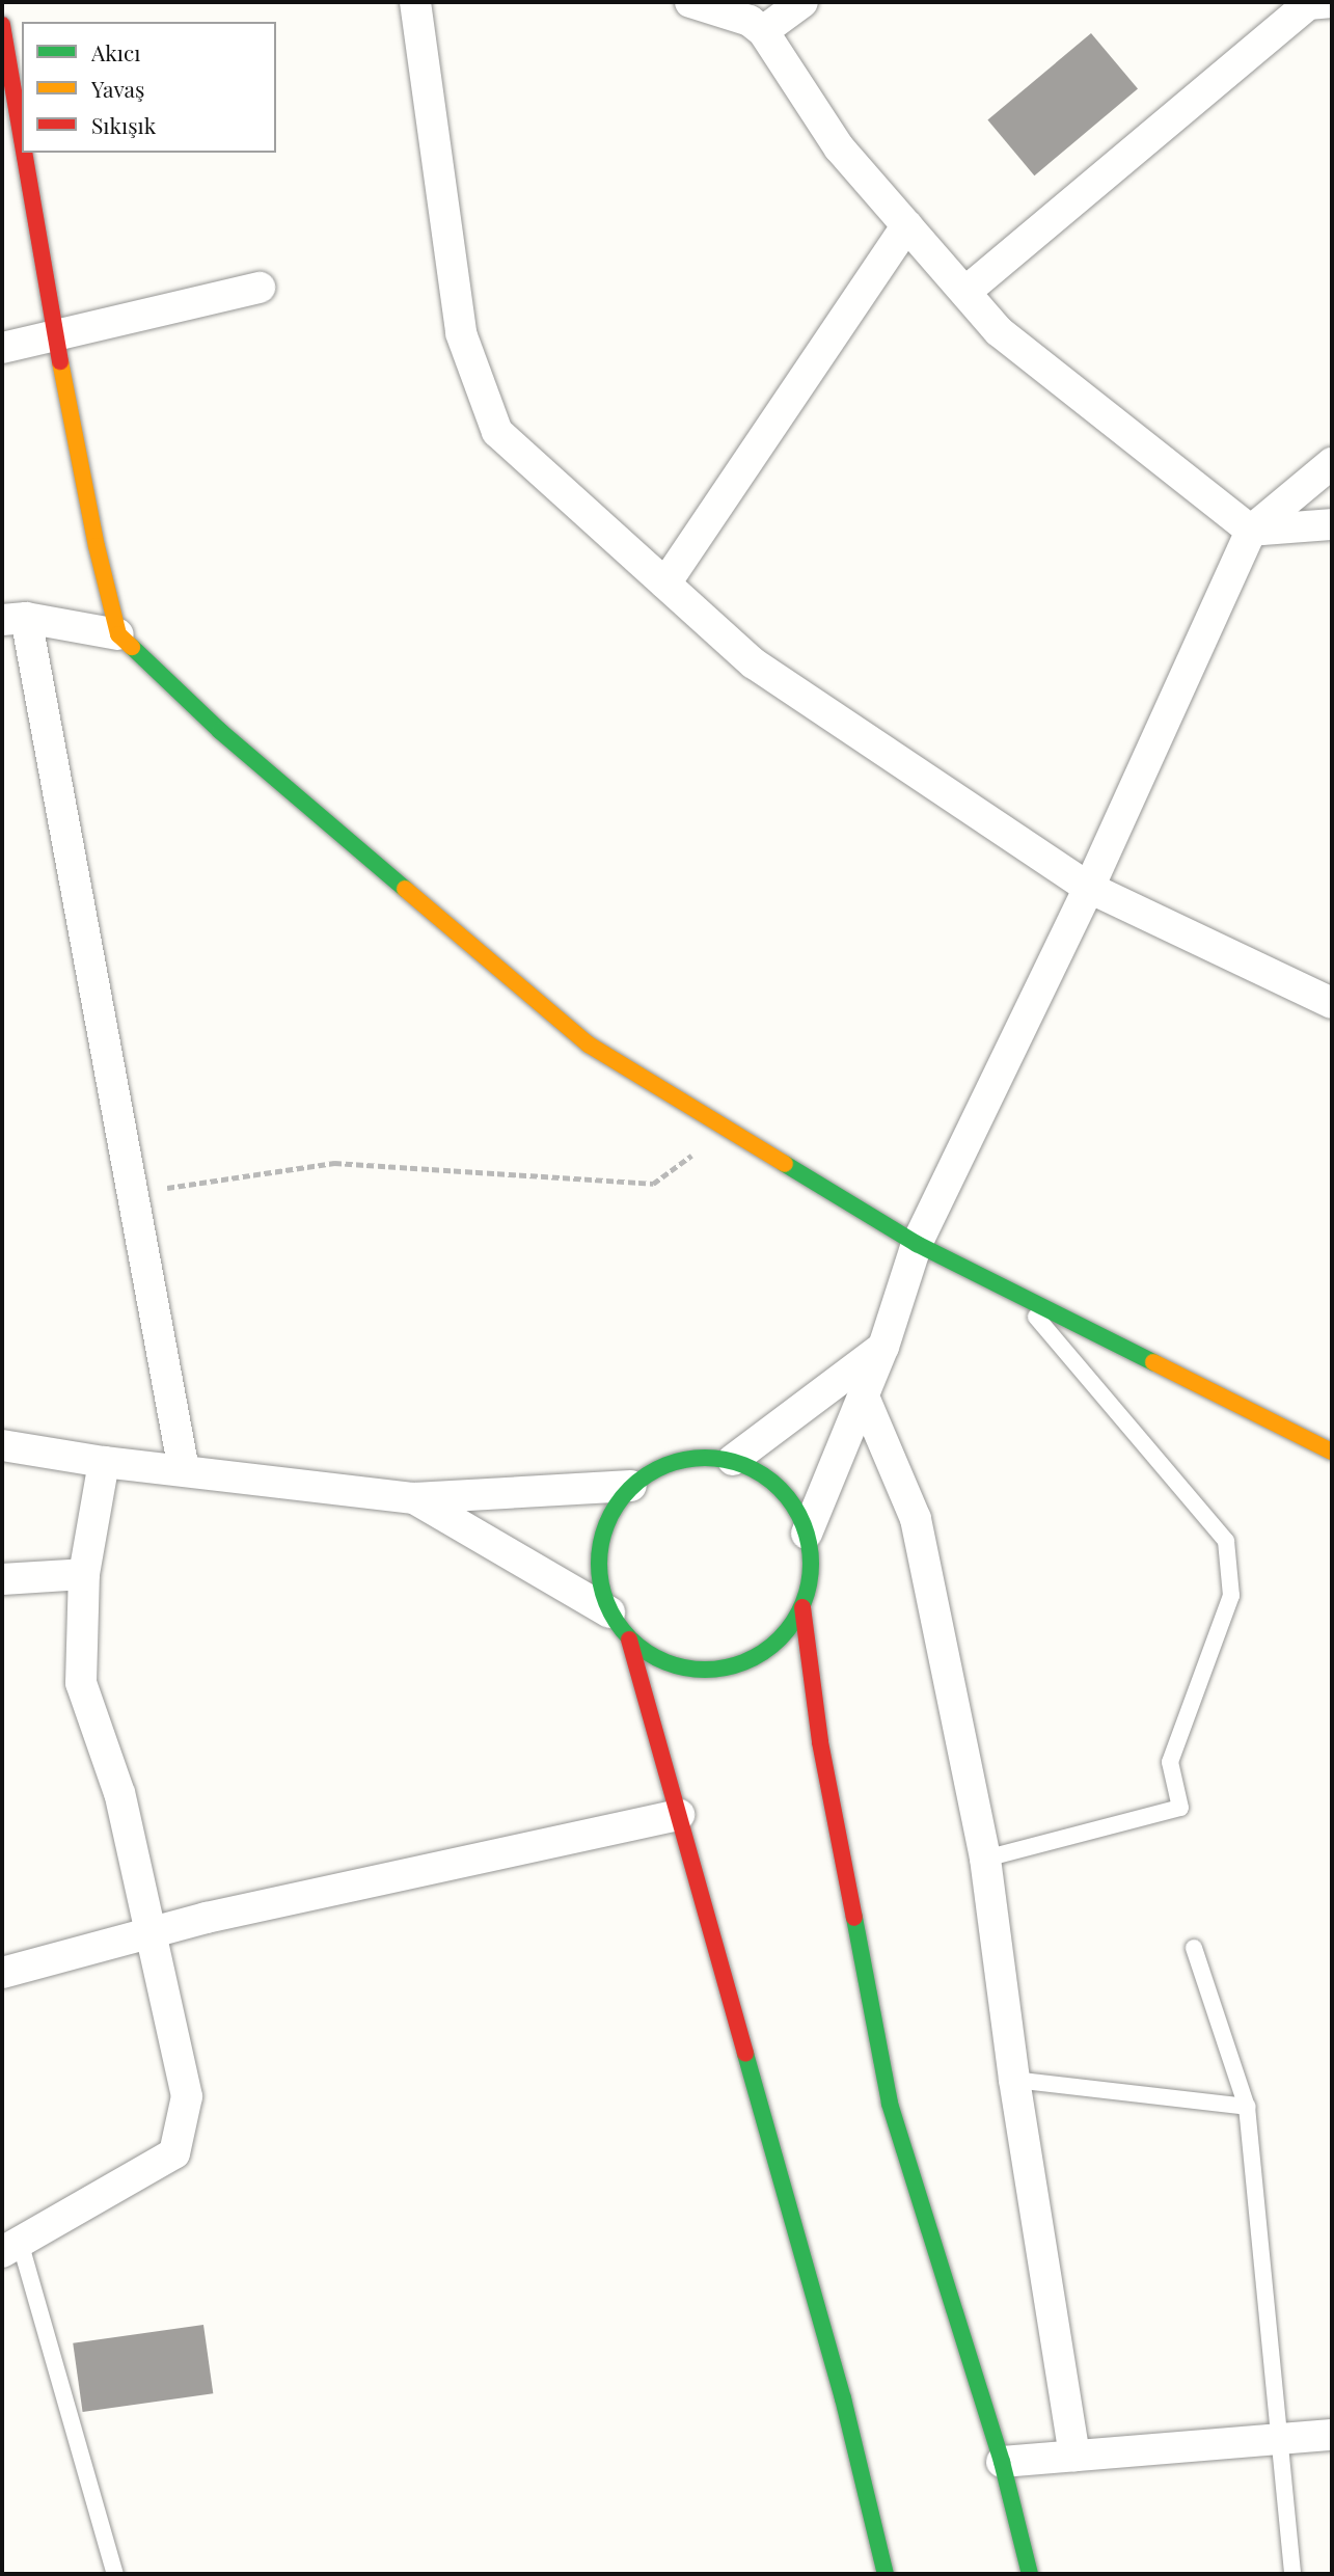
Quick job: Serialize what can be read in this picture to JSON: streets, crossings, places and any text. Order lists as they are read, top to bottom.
{
  "legend": ["Akıcı", "Yavaş", "Sıkışık"]
}
